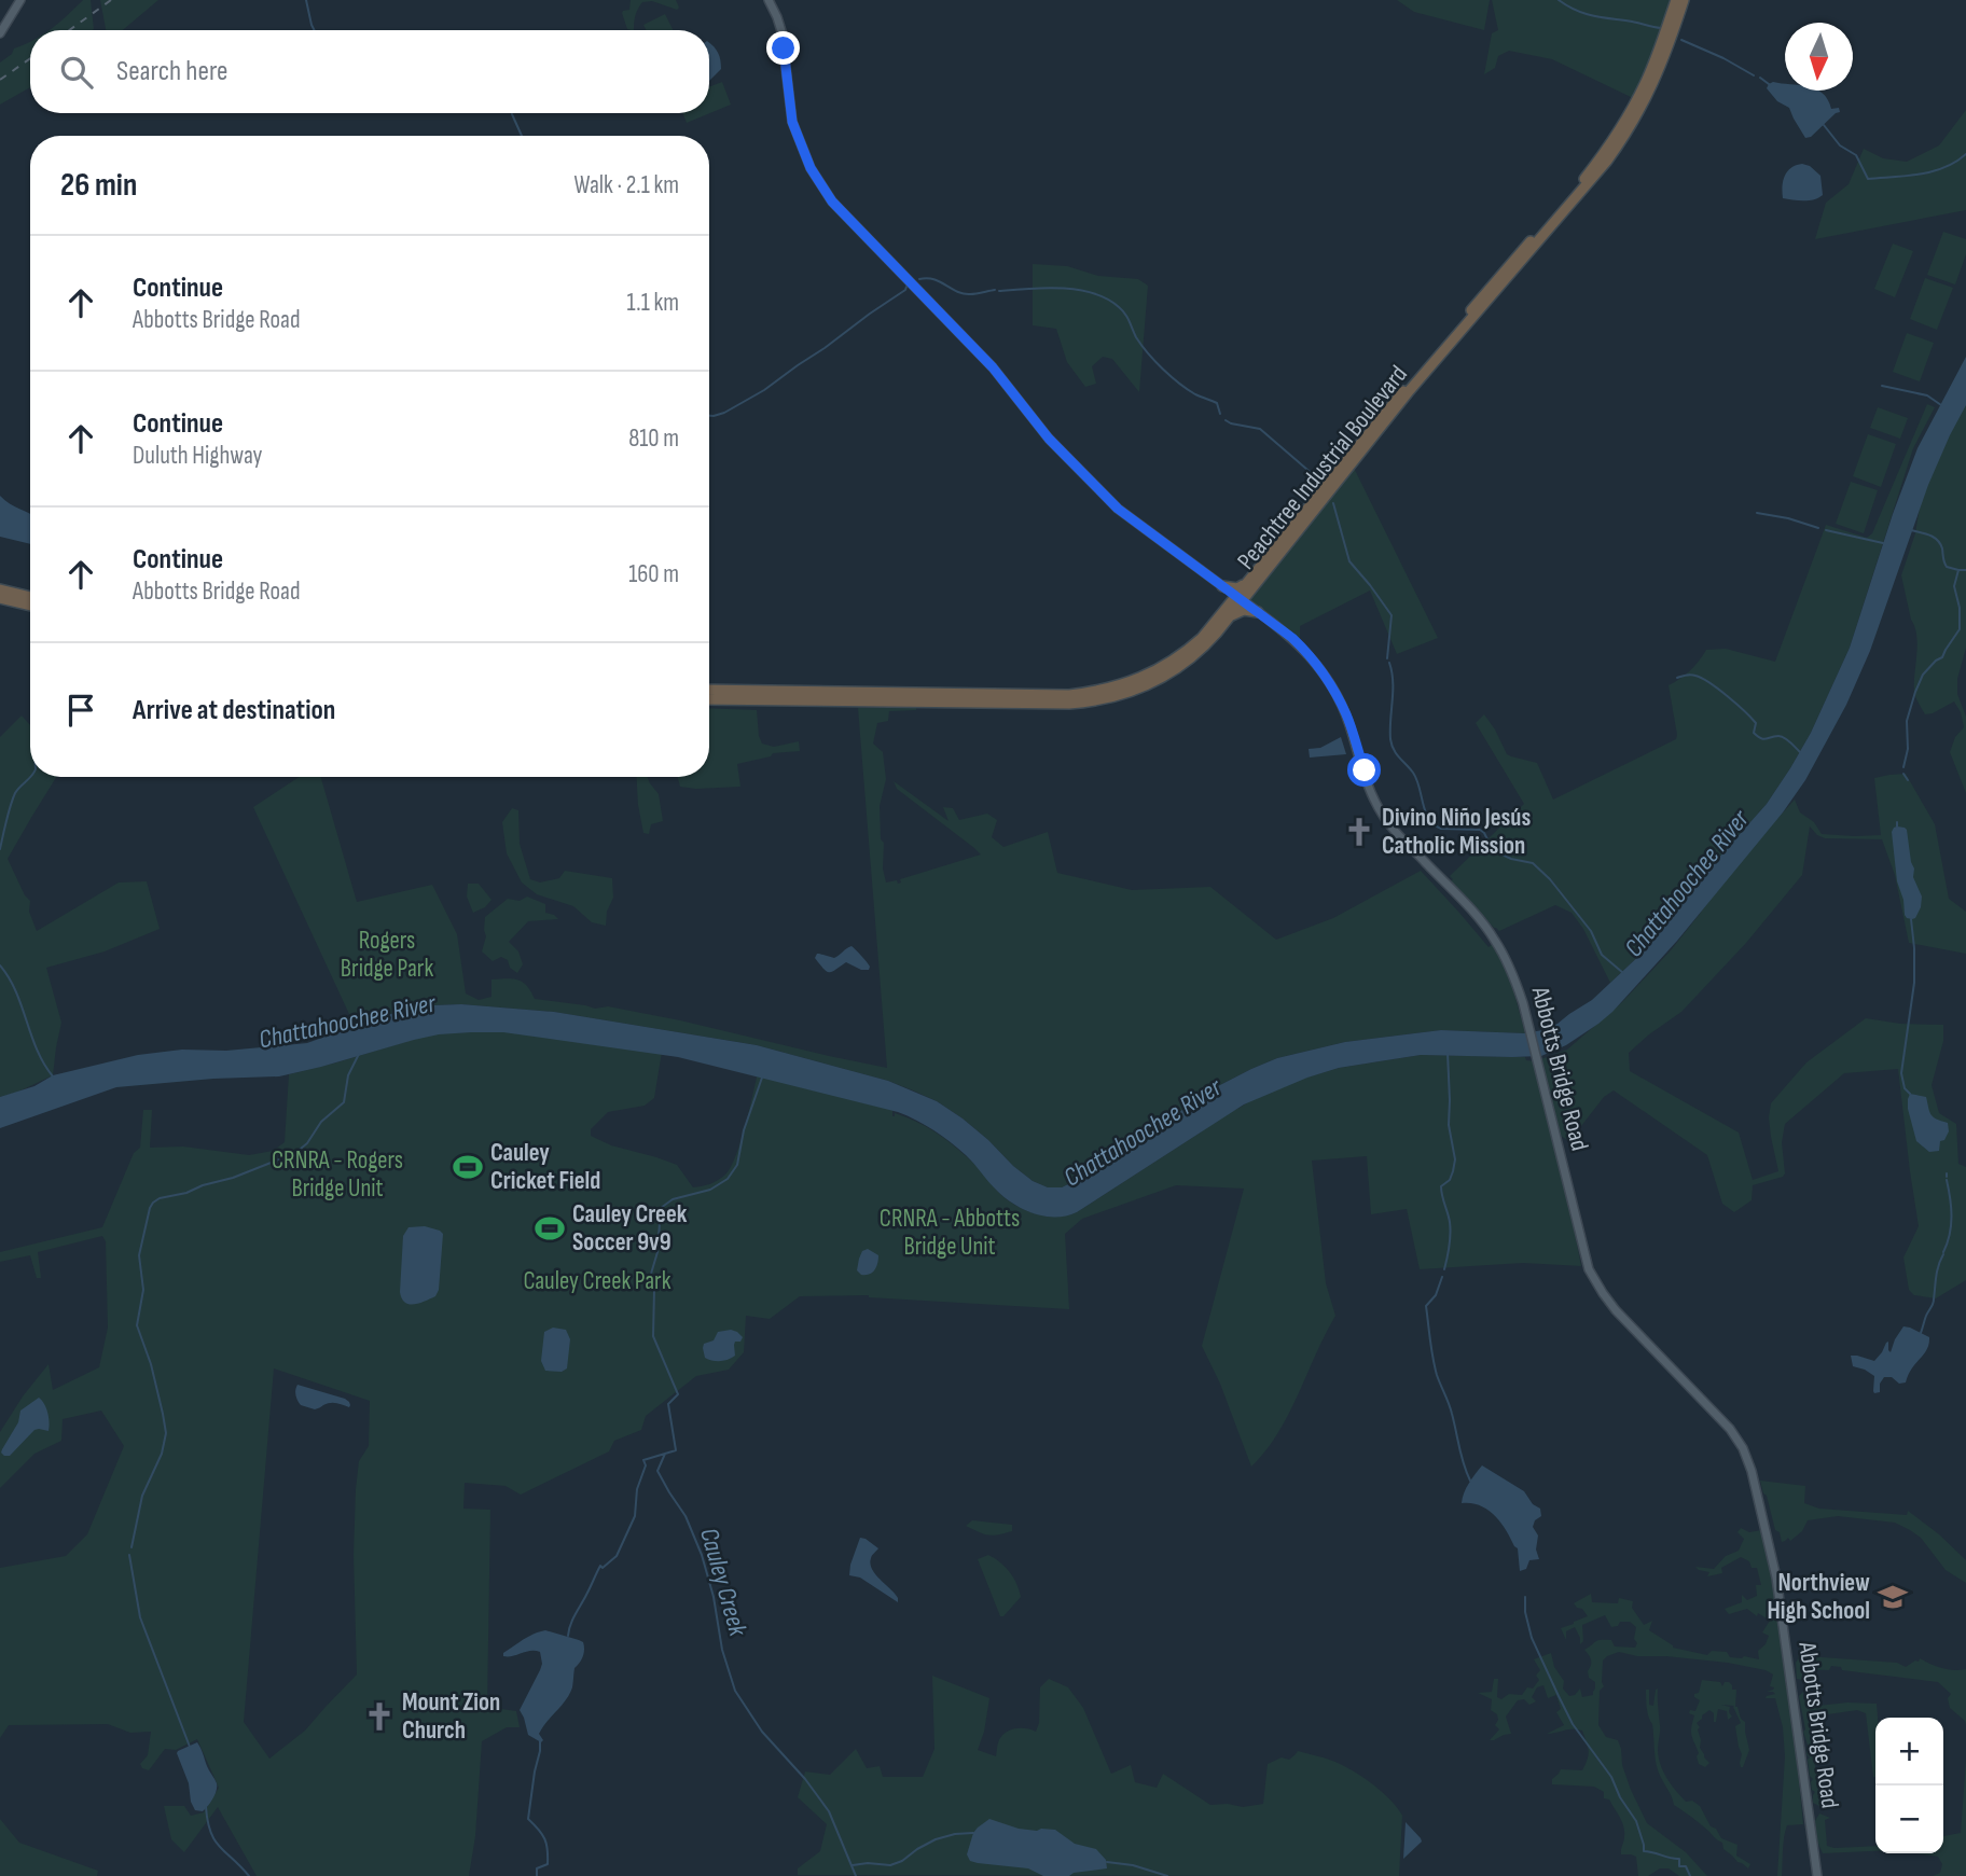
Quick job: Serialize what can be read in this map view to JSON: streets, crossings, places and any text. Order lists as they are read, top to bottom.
{
  "streets": {
    "highway": ["Peachtree Industrial Boulevard"],
    "main road": ["Abbotts Bridge Road"]
  },
  "crossings": [
    ["Peachtree Industrial Boulevard", "Abbotts Bridge Road"]
  ],
  "water": ["Chattahoochee River", "Cauley Creek"],
  "parks": [
    "Rogers Bridge Park",
    "CRNRA - Rogers Bridge Unit",
    "CRNRA - Abbotts Bridge Unit",
    "Cauley Creek Park"
  ],
  "places": {
    "church": ["Divino Niño Jesús Catholic Mission", "Mount Zion Church"],
    "sports": ["Cauley Cricket Field", "Cauley Creek Soccer 9v9"],
    "school or university": ["Northview High School"]
  },
  "north": "bottom",
  "page": {
    "search": "Search here",
    "heading": ["26 min", "Walk · 2.1 km"],
    "list": [
      ["Continue", "Abbotts Bridge Road", "1.1 km"],
      ["Continue", "Duluth Highway", "810 m"],
      ["Continue", "Abbotts Bridge Road", "160 m"],
      "Arrive at destination"
    ],
    "map_buttons": ["+", "−"]
  }
}
